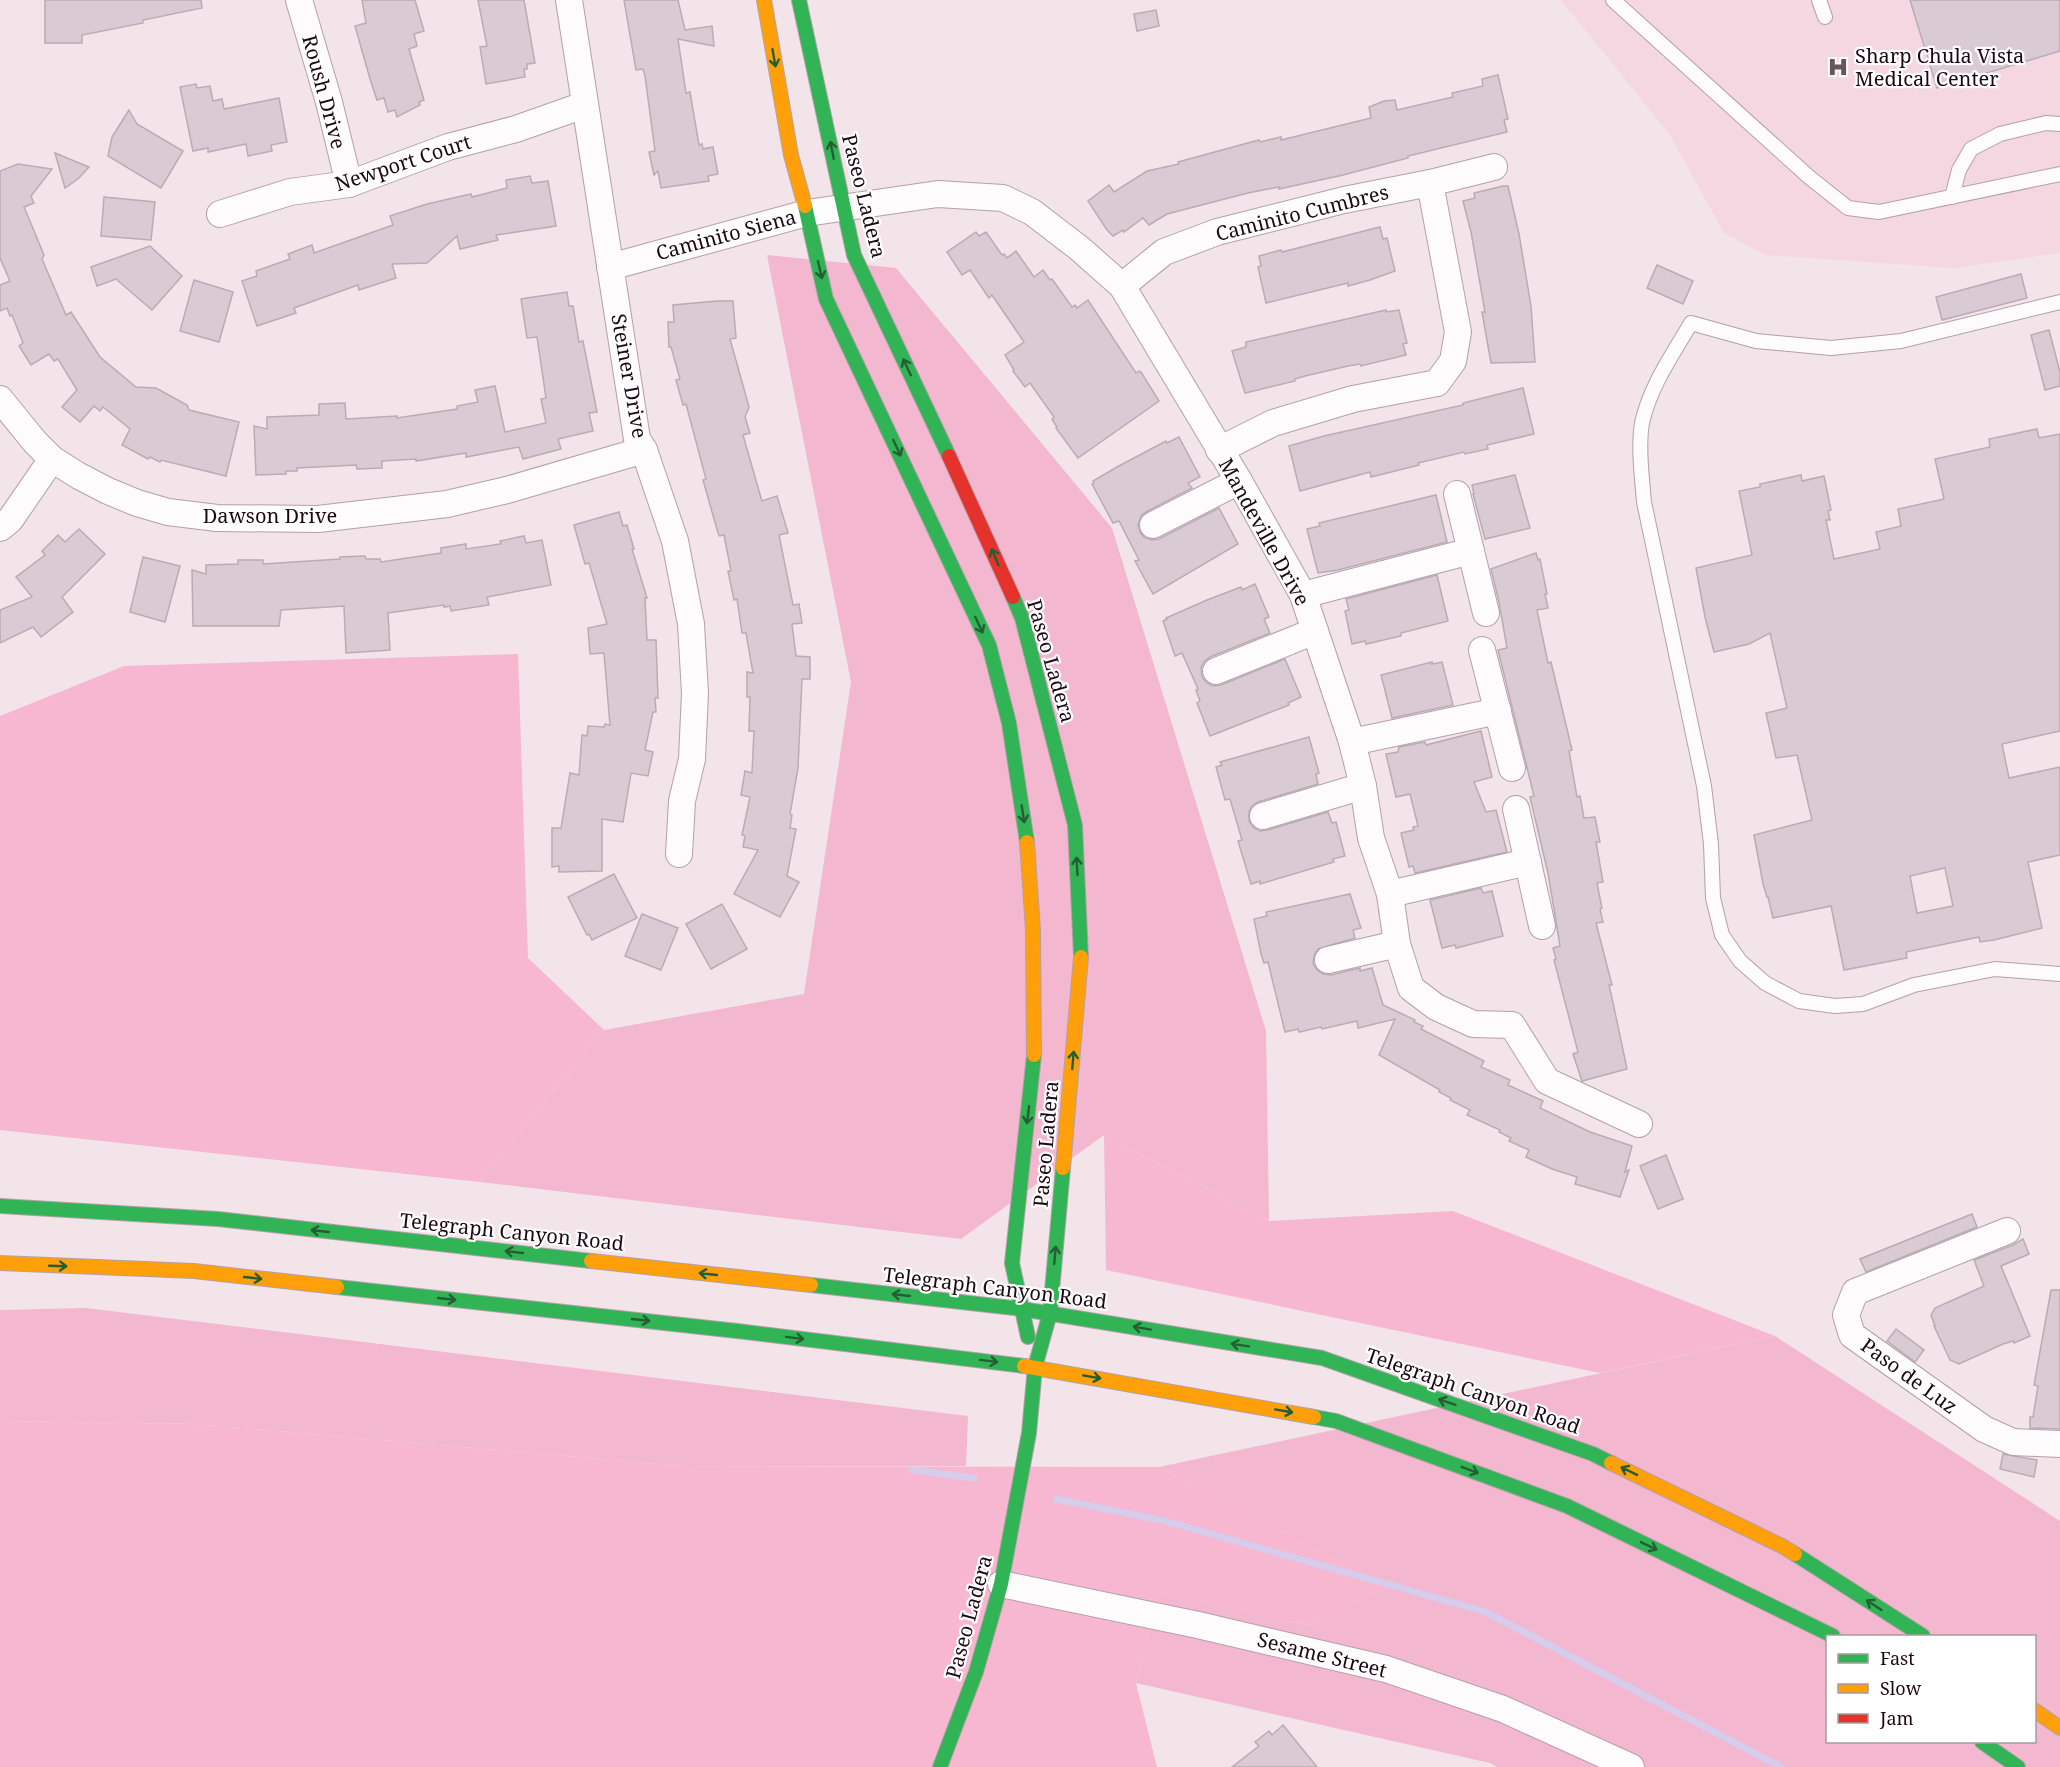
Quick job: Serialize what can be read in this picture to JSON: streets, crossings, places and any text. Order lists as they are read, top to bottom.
{
  "streets": {
    "main road": ["Paseo Ladera", "Telegraph Canyon Road"],
    "street": [
      "Roush Drive",
      "Newport Court",
      "Caminito Cumbres",
      "Caminito Siena",
      "Steiner Drive",
      "Dawson Drive",
      "Mandeville Drive",
      "Paso de Luz",
      "Sesame Street"
    ]
  },
  "crossings": [
    ["Roush Drive", "Newport Court"],
    ["Newport Court", "Steiner Drive"],
    ["Paseo Ladera", "Caminito Siena"],
    ["Paseo Ladera", "Mandeville Drive"],
    ["Paseo Ladera", "Telegraph Canyon Road"],
    ["Paseo Ladera", "Sesame Street"],
    ["Caminito Cumbres", "Mandeville Drive"],
    ["Caminito Siena", "Steiner Drive"],
    ["Caminito Siena", "Mandeville Drive"],
    ["Steiner Drive", "Dawson Drive"]
  ],
  "places": {
    "hospital": ["Sharp Chula Vista Medical Center"]
  },
  "legend": ["Fast", "Slow", "Jam"]
}
